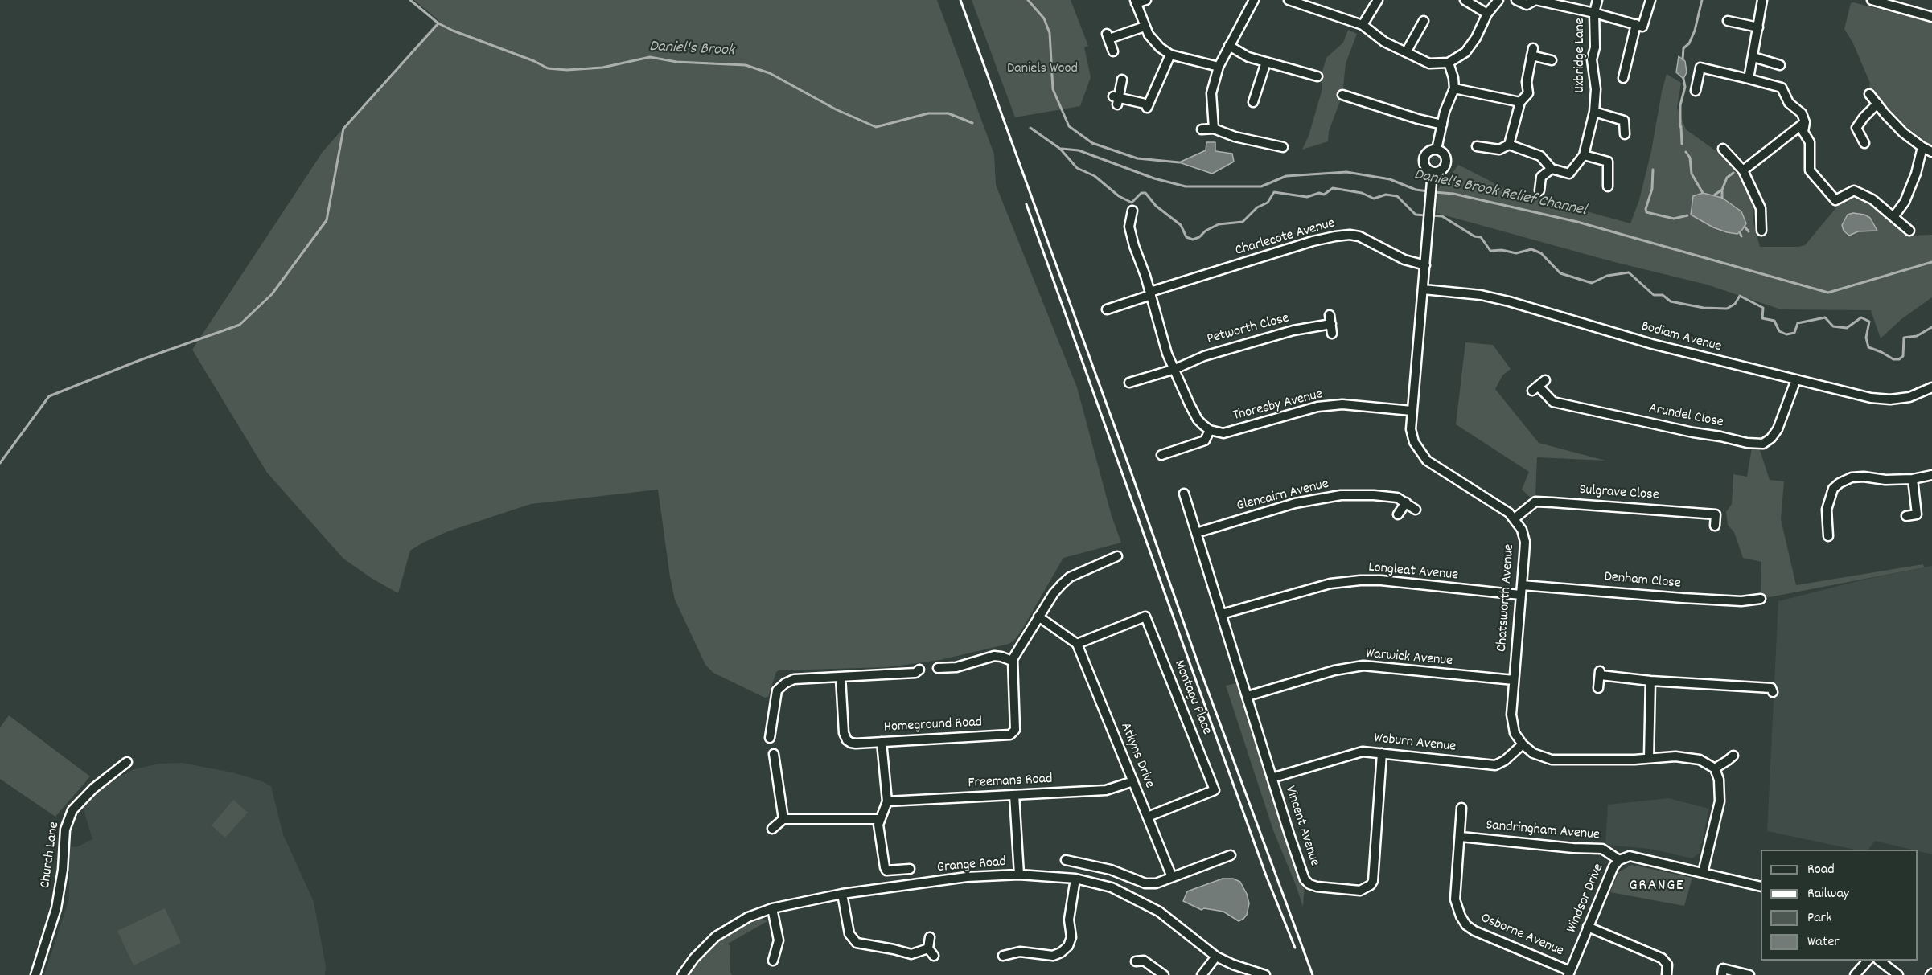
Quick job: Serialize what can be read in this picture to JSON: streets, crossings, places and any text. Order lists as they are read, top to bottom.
{
  "streets": {
    "street": [
      "Uxbridge Lane",
      "Charlecote Avenue",
      "Petworth Close",
      "Bodiam Avenue",
      "Thoresby Avenue",
      "Arundel Close",
      "Sulgrave Close",
      "Glencairn Avenue",
      "Longleat Avenue",
      "Denham Close",
      "Chatsworth Avenue",
      "Warwick Avenue",
      "Montagu Place",
      "Homeground Road",
      "Woburn Avenue",
      "Atkyns Drive",
      "Freemans Road",
      "Vincent Avenue",
      "Sandringham Avenue",
      "Church Lane",
      "Grange Road",
      "Windsor Drive",
      "Osborne Avenue"
    ]
  },
  "crossings": [
    ["Charlecote Avenue", "Chatsworth Avenue"],
    ["Bodiam Avenue", "Arundel Close"],
    ["Bodiam Avenue", "Chatsworth Avenue"],
    ["Thoresby Avenue", "Chatsworth Avenue"],
    ["Sulgrave Close", "Chatsworth Avenue"],
    ["Longleat Avenue", "Chatsworth Avenue"],
    ["Longleat Avenue", "Vincent Avenue"],
    ["Denham Close", "Chatsworth Avenue"],
    ["Chatsworth Avenue", "Warwick Avenue"],
    ["Chatsworth Avenue", "Woburn Avenue"],
    ["Warwick Avenue", "Vincent Avenue"],
    ["Montagu Place", "Atkyns Drive"],
    ["Woburn Avenue", "Vincent Avenue"],
    ["Atkyns Drive", "Freemans Road"],
    ["Sandringham Avenue", "Windsor Drive"],
    ["Sandringham Avenue", "Osborne Avenue"],
    ["Windsor Drive", "Osborne Avenue"]
  ],
  "districts": ["GRANGE"],
  "water": ["Daniel's Brook", "Daniel's Brook Relief Channel"],
  "parks": ["Daniels Wood"],
  "legend": [
    "Road",
    "Railway",
    "Park",
    "Water"
  ]
}
